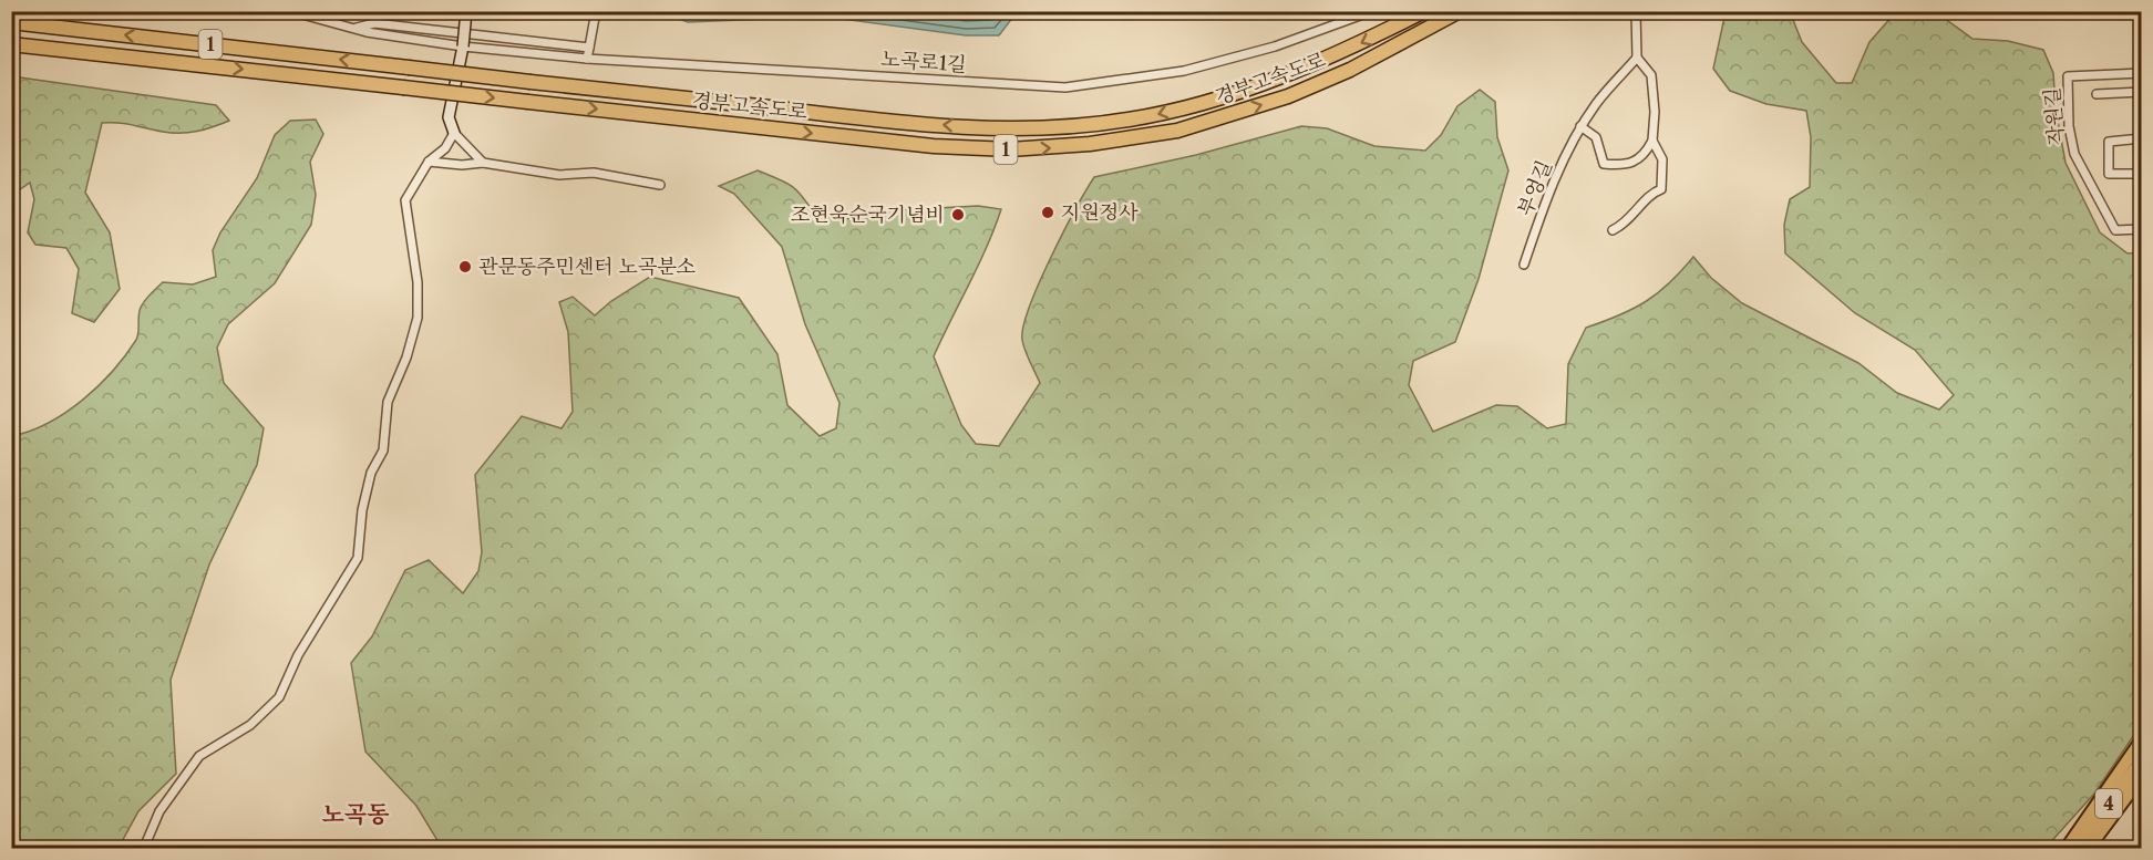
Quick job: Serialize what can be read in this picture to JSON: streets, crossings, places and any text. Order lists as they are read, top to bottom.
{
  "streets": {
    "highway": ["1", "경부고속도로"],
    "main road": ["4"],
    "street": ["노곡로1길", "작원길", "부엉길"]
  },
  "districts": ["노곡동"],
  "places": ["지원정사", "조현욱순국기념비", "관문동주민센터 노곡분소"]
}
